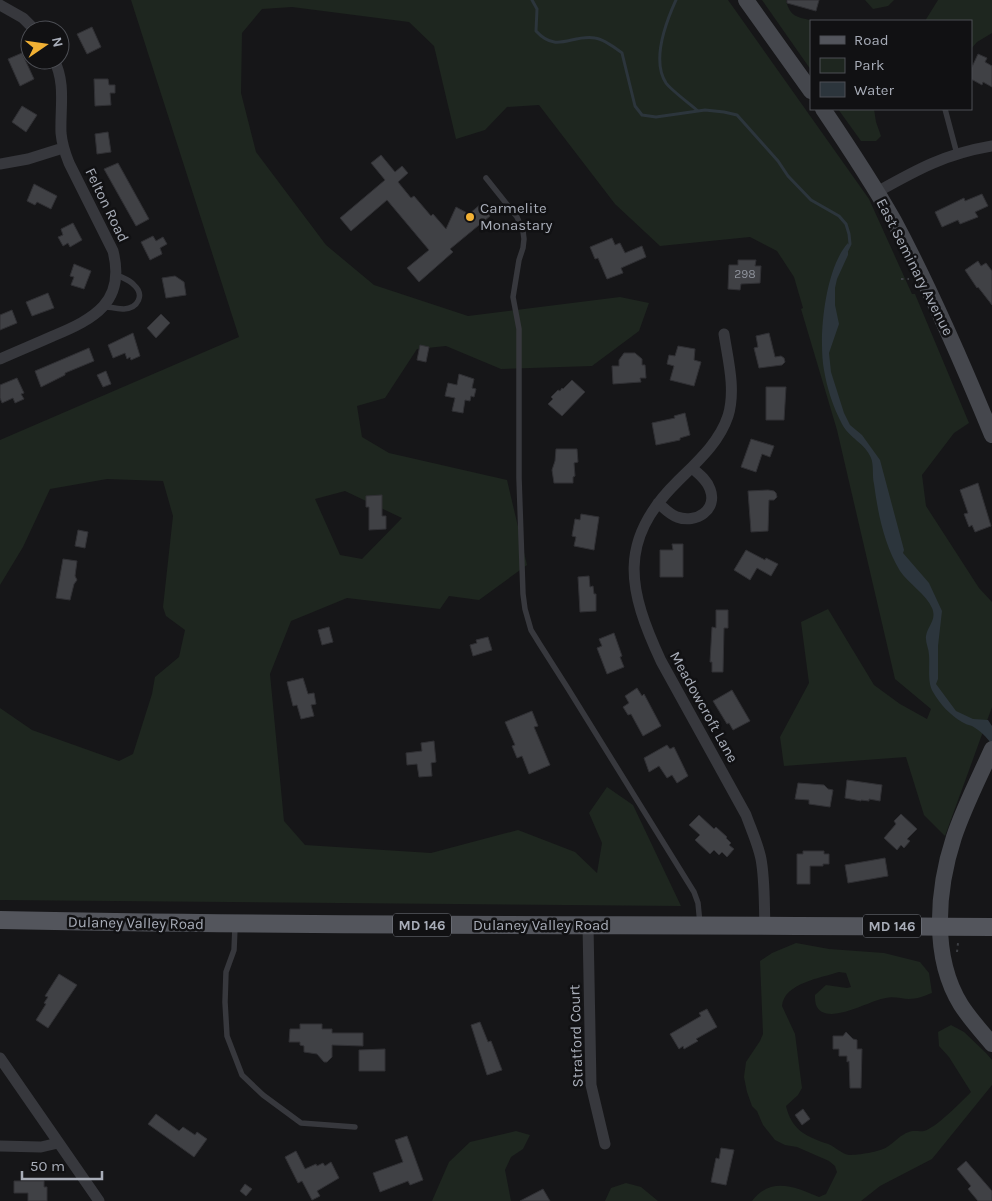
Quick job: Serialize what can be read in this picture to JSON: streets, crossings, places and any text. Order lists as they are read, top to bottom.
{
  "streets": {
    "main road": ["Dulaney Valley Road", "MD 146"],
    "street": [
      "Felton Road",
      "East Seminary Avenue",
      "Meadowcroft Lane",
      "Stratford Court"
    ]
  },
  "crossings": [
    ["Meadowcroft Lane", "Dulaney Valley Road"],
    ["Dulaney Valley Road", "Stratford Court"]
  ],
  "places": ["Carmelite Monastary"],
  "house_numbers": ["298"],
  "legend": ["Road", "Park", "Water"],
  "scale_bar": "50 m",
  "north": "right"
}
